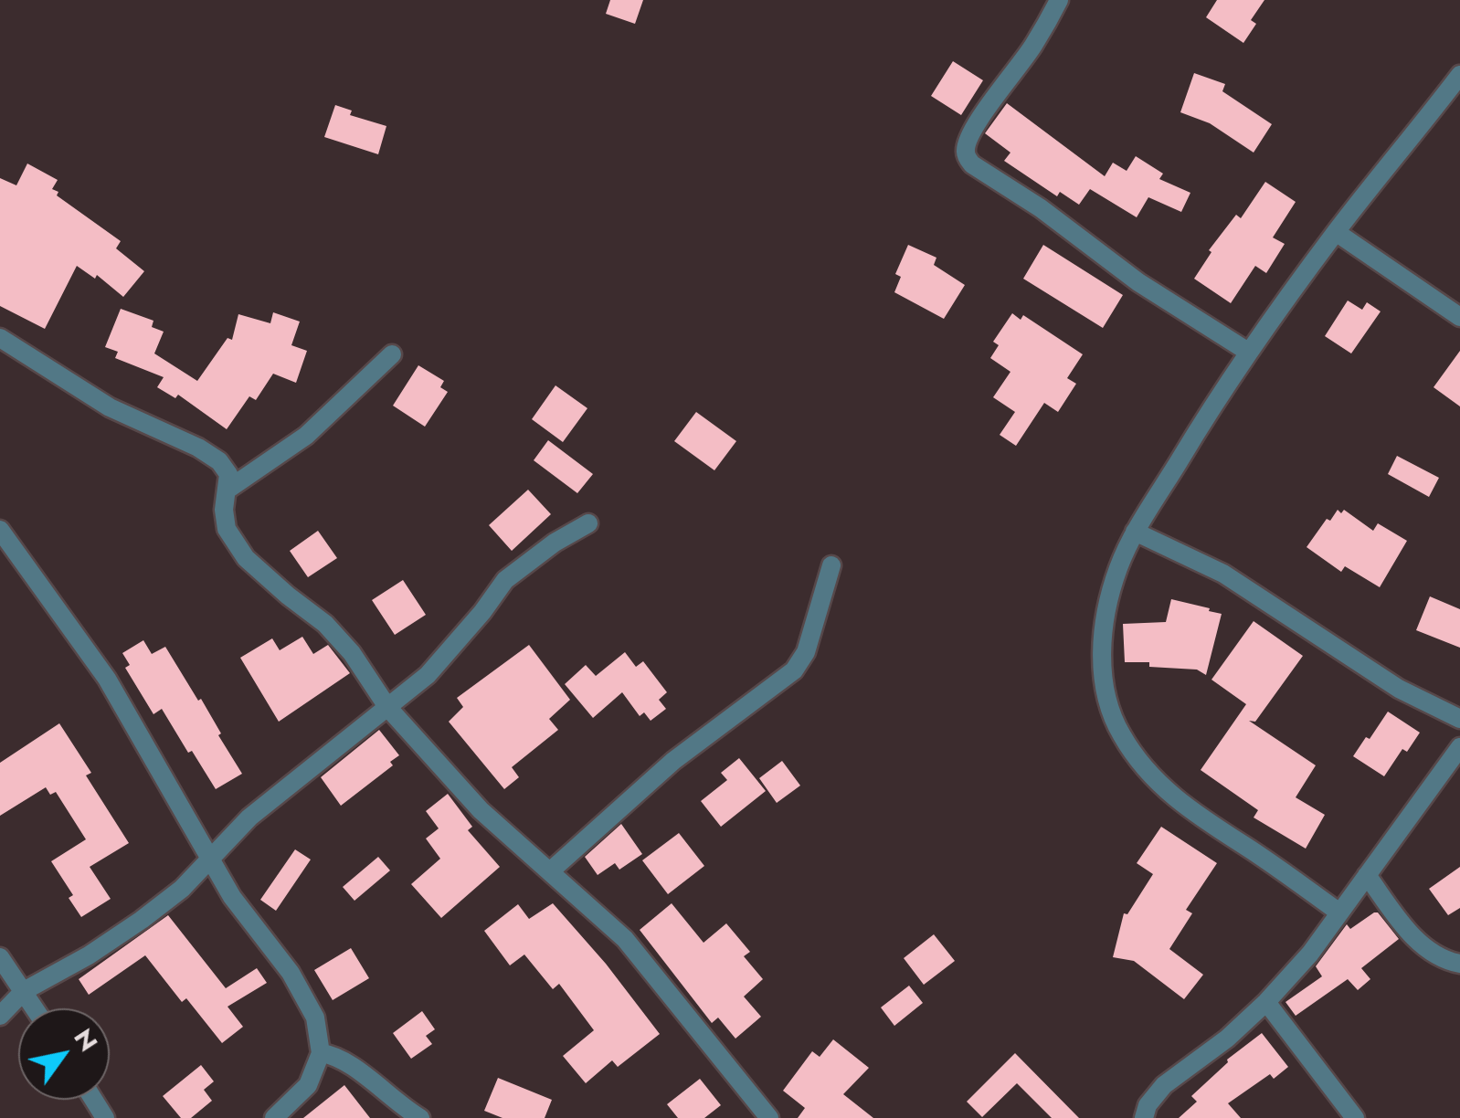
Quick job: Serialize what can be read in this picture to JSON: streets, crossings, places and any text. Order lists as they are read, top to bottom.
{
  "north": "top right"
}
